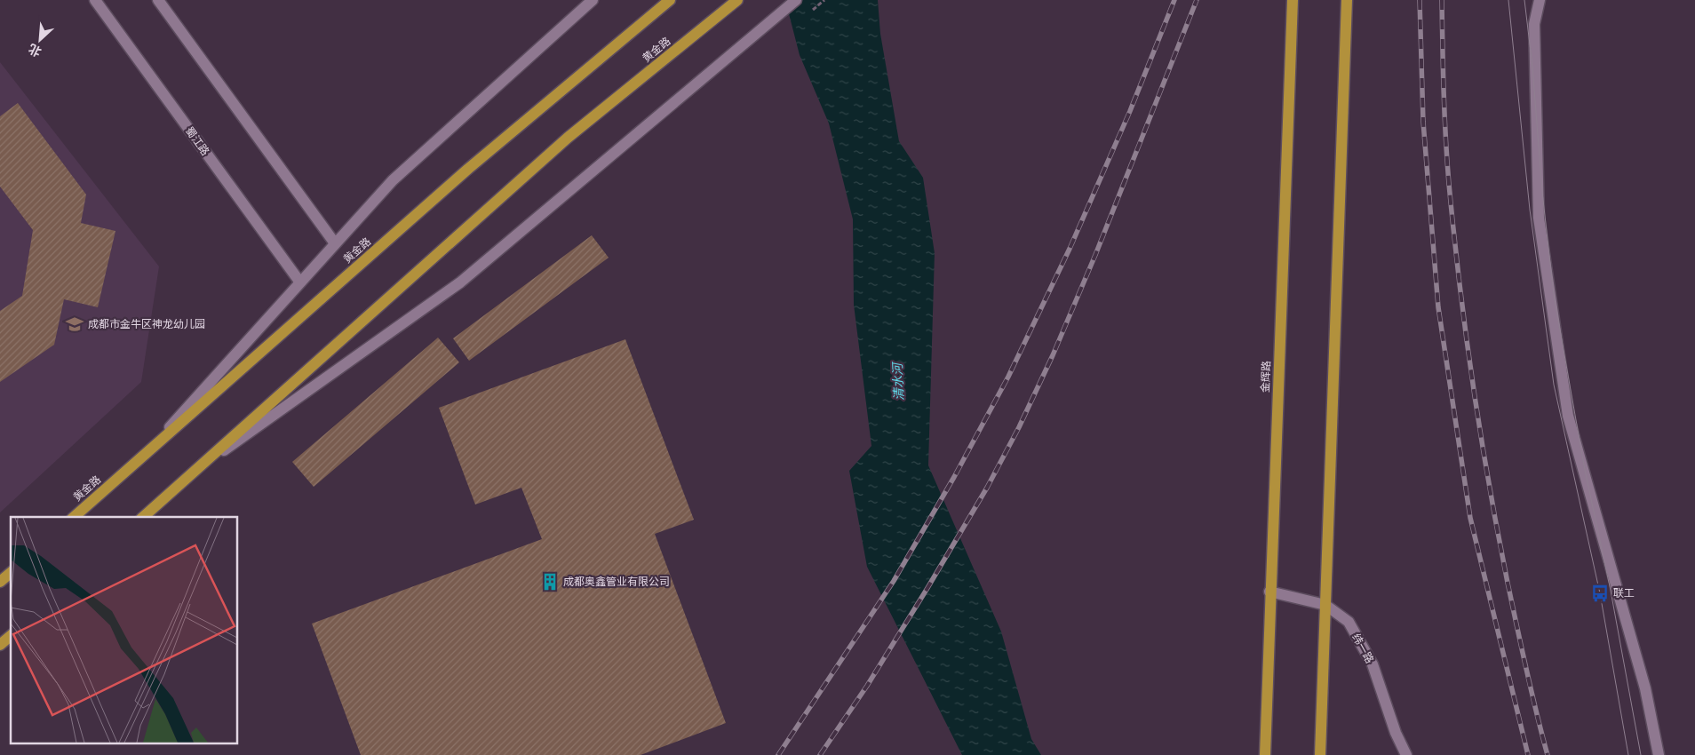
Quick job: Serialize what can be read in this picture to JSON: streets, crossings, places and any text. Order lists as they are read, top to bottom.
{
  "streets": {
    "main road": ["黄金路", "金辉路"],
    "street": ["蜀江路", "纬一路"]
  },
  "crossings": [
    ["金辉路", "纬一路"]
  ],
  "water": ["清水河"],
  "places": {
    "school or university": ["成都市金牛区神龙幼儿园"],
    "building": ["成都奥鑫管业有限公司"],
    "bus stop": ["联工"]
  },
  "north": "bottom left"
}
